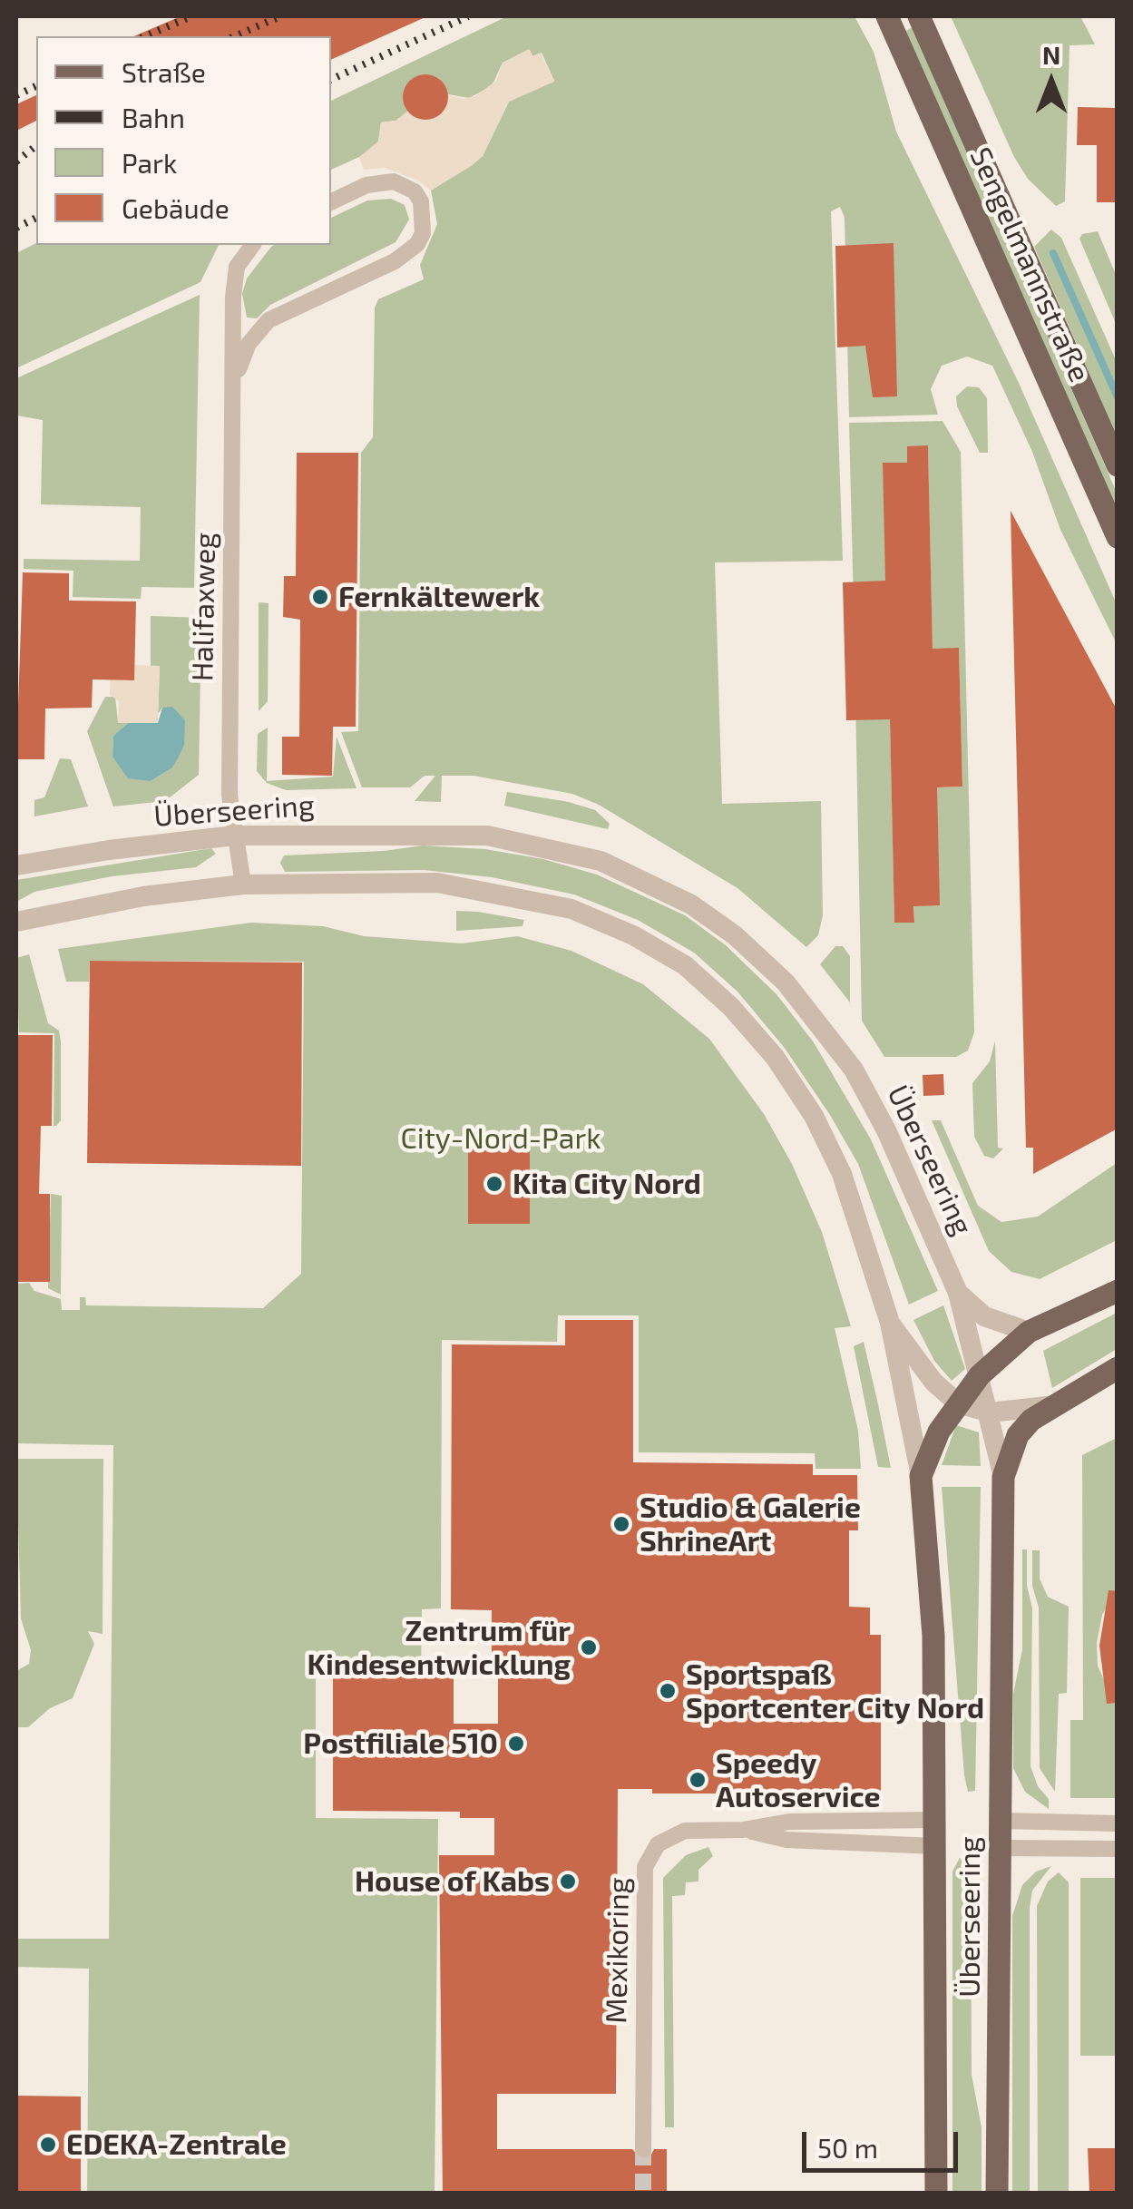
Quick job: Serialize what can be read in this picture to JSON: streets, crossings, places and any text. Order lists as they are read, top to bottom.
{
  "streets": {
    "main road": ["Sengelmannstraße", "Überseering"],
    "street": ["Halifaxweg", "Mexikoring"]
  },
  "crossings": [
    ["Halifaxweg", "Überseering"],
    ["Überseering", "Mexikoring"]
  ],
  "parks": ["City-Nord-Park"],
  "places": [
    "Fernkältewerk",
    "Kita City Nord",
    "Studio & Galerie ShrineArt",
    "Zentrum für Kindesentwicklung",
    "Sportspaß Sportcenter City Nord",
    "Postfiliale 510",
    "Speedy Autoservice",
    "House of Kabs",
    "EDEKA-Zentrale"
  ],
  "legend": [
    "Straße",
    "Bahn",
    "Park",
    "Gebäude"
  ],
  "scale_bar": "50 m",
  "north": "top"
}
